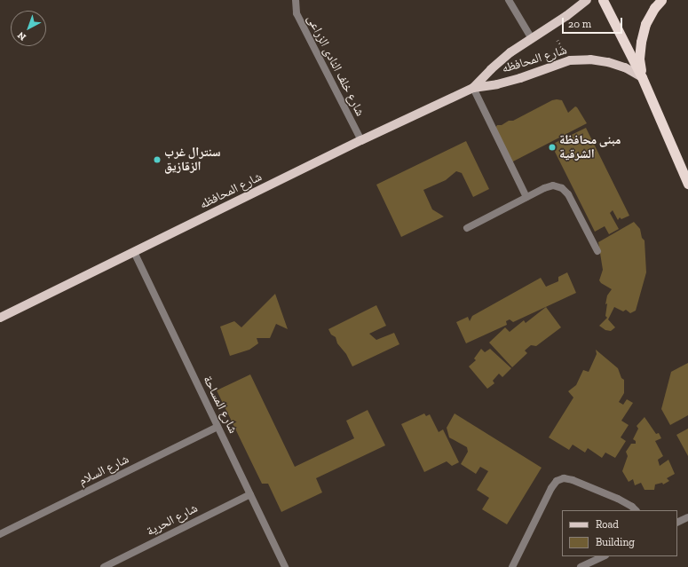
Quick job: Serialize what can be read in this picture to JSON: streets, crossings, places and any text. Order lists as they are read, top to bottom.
{
  "streets": {
    "main road": ["شارع المحافظه"],
    "street": [
      "شارع خلف النادى الزراعى",
      "شارع المساحة",
      "شارع السلام",
      "شارع الحرية"
    ]
  },
  "crossings": [
    ["شارع المحافظه", "شارع خلف النادى الزراعى"],
    ["شارع المحافظه", "شارع المساحة"],
    ["شارع المساحة", "شارع السلام"],
    ["شارع المساحة", "شارع الحرية"]
  ],
  "places": ["مبنى محافظة الشرقية", "سنترال غرب الزقازيق"],
  "legend": ["Road", "Building"],
  "scale_bar": "20 m",
  "north": "bottom left"
}
